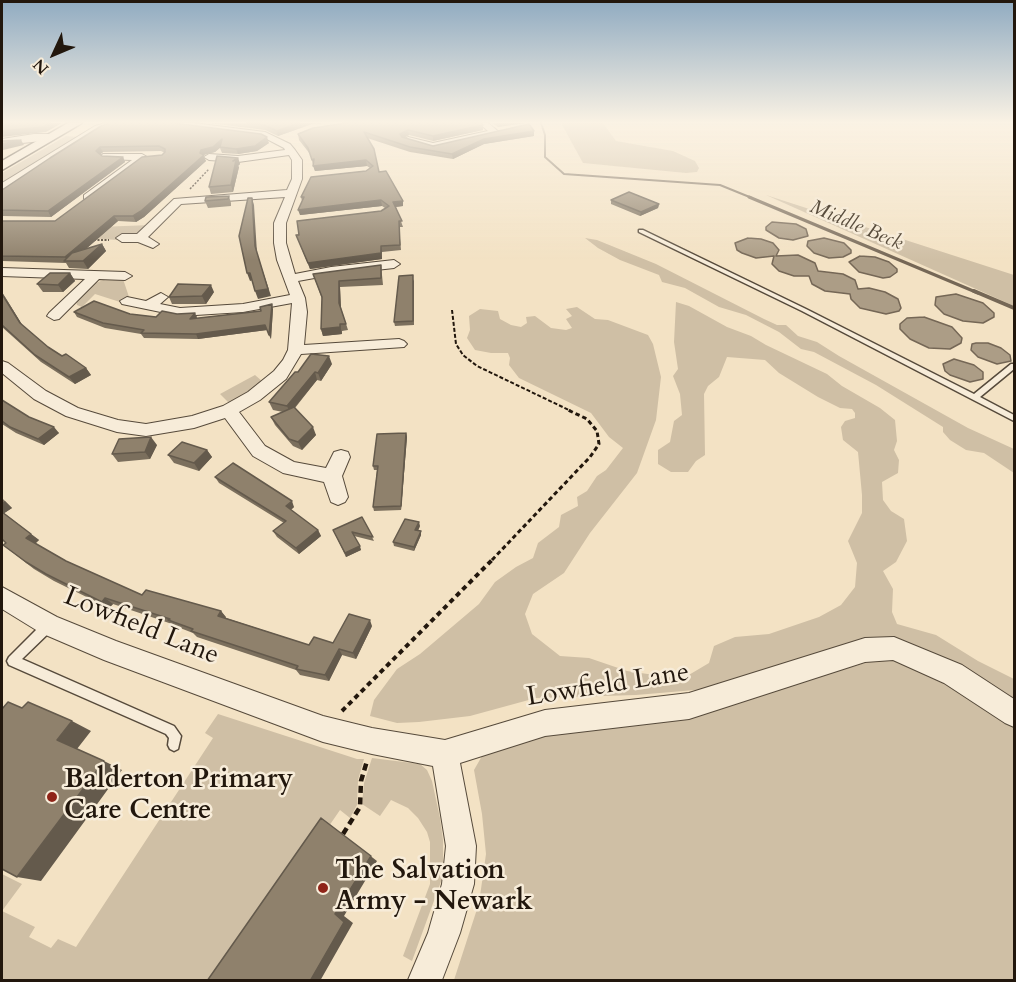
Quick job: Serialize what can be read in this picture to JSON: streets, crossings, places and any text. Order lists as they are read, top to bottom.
{
  "streets": {
    "street": ["Lowfield Lane"]
  },
  "water": ["Middle Beck"],
  "places": ["Balderton Primary Care Centre", "The Salvation Army - Newark"],
  "north": "bottom left"
}
